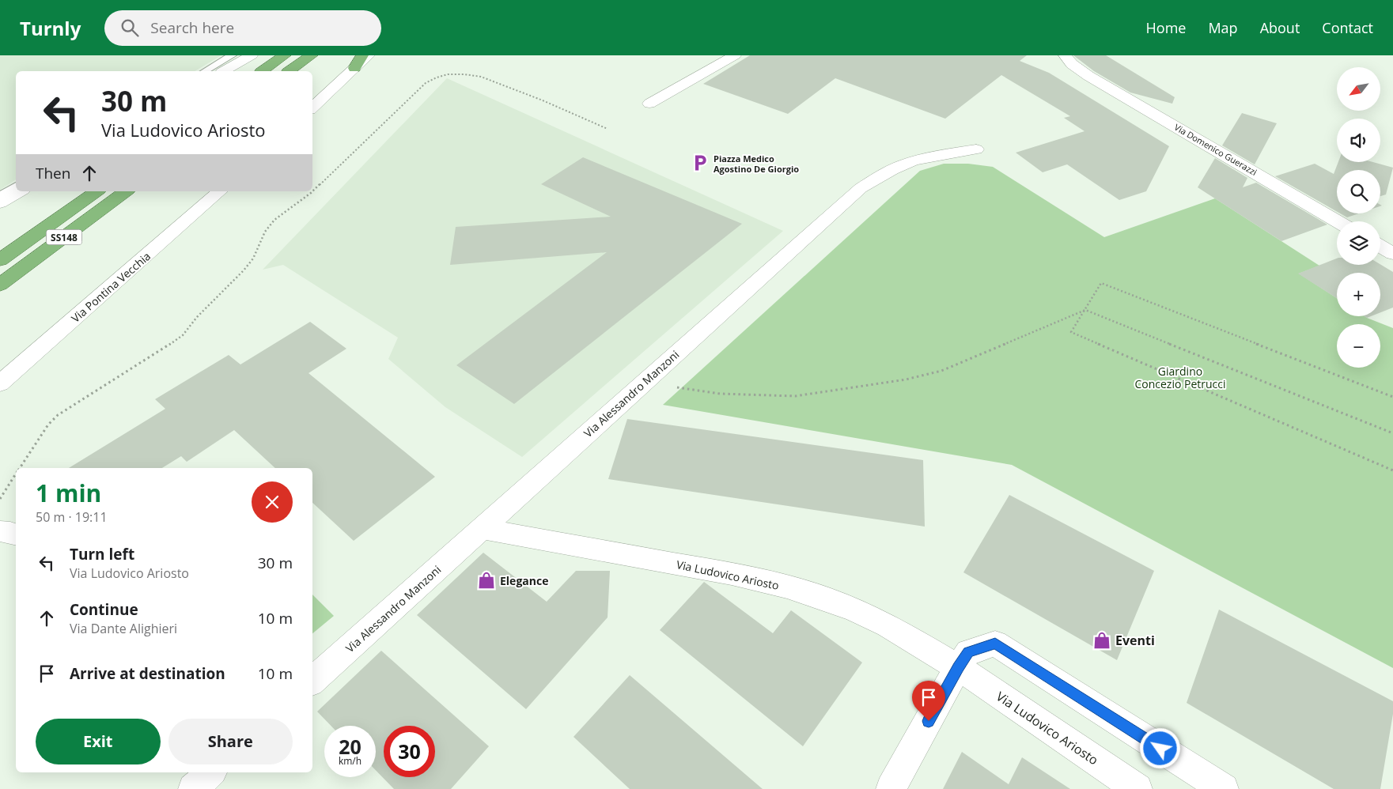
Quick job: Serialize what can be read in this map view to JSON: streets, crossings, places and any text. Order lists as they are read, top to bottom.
{
  "streets": {
    "highway": ["SS148"],
    "street": [
      "Via Domenico Guerazzi",
      "Via Pontina Vecchia",
      "Via Alessandro Manzoni",
      "Via Ludovico Ariosto"
    ]
  },
  "crossings": [
    ["Via Alessandro Manzoni", "Via Ludovico Ariosto"]
  ],
  "parks": ["Giardino Concezio Petrucci"],
  "places": {
    "parking": ["Piazza Medico Agostino De Giorgio"],
    "shop": ["Elegance", "Eventi"]
  },
  "north": "bottom left",
  "page": {
    "header": "Turnly",
    "search": "Search here",
    "nav": [
      "Home",
      "Map",
      "About",
      "Contact"
    ],
    "map_buttons": ["+", "−"],
    "turn": ["30 m", "Via Ludovico Ariosto"],
    "then": "Then",
    "heading": ["1 min", "50 m · 19:11"],
    "list": [
      {
        "name": "Turn left",
        "note": "Via Ludovico Ariosto",
        "value": "30 m"
      },
      {
        "name": "Continue",
        "note": "Via Dante Alighieri",
        "value": "10 m"
      },
      {
        "name": "Arrive at destination",
        "value": "10 m"
      }
    ],
    "buttons": ["Exit", "Share"],
    "speed": "20 km/h",
    "limit": "30"
  }
}
